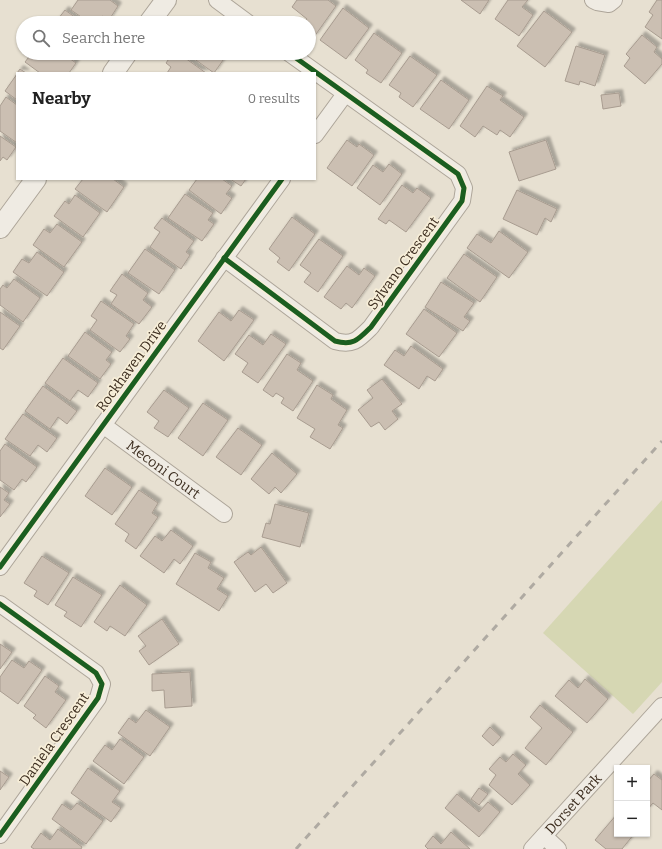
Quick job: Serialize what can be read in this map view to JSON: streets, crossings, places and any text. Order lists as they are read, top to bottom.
{
  "streets": {
    "street": [
      "Sylvano Crescent",
      "Rockhaven Drive",
      "Meconi Court",
      "Daniela Crescent",
      "Dorset Park"
    ]
  },
  "crossings": [
    ["Sylvano Crescent", "Rockhaven Drive"],
    ["Rockhaven Drive", "Meconi Court"]
  ],
  "page": {
    "search": "Search here",
    "heading": ["Nearby", "0 results"],
    "map_buttons": ["+", "−"]
  }
}
